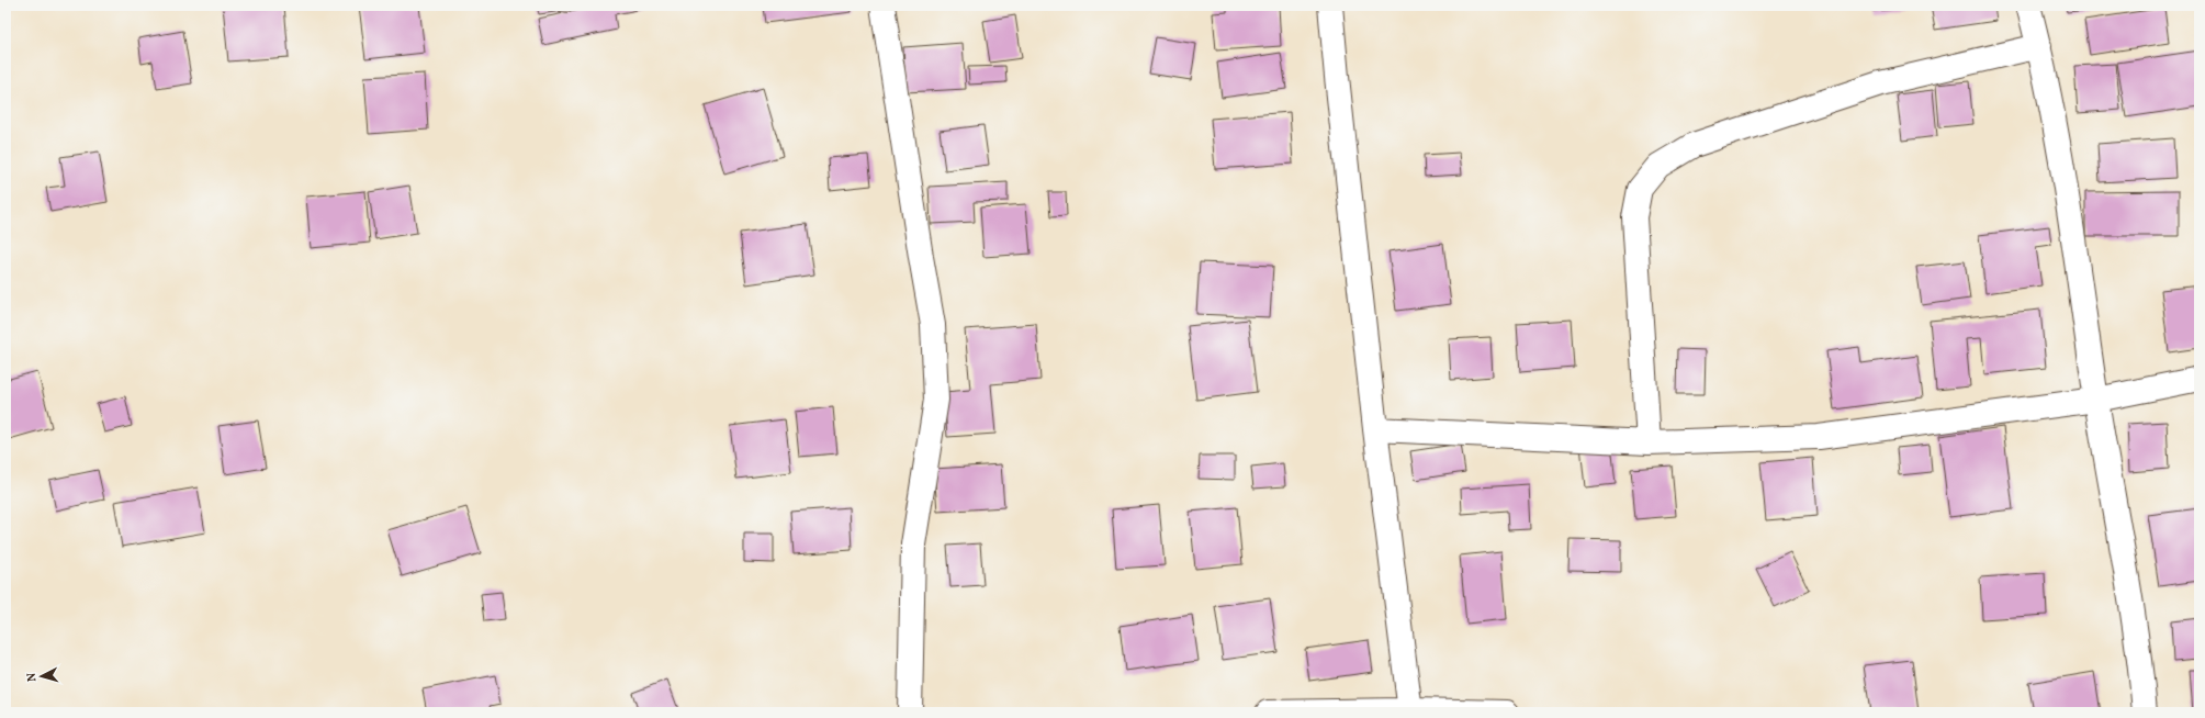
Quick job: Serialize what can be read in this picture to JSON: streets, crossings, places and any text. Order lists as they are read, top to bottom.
{
  "north": "left"
}
